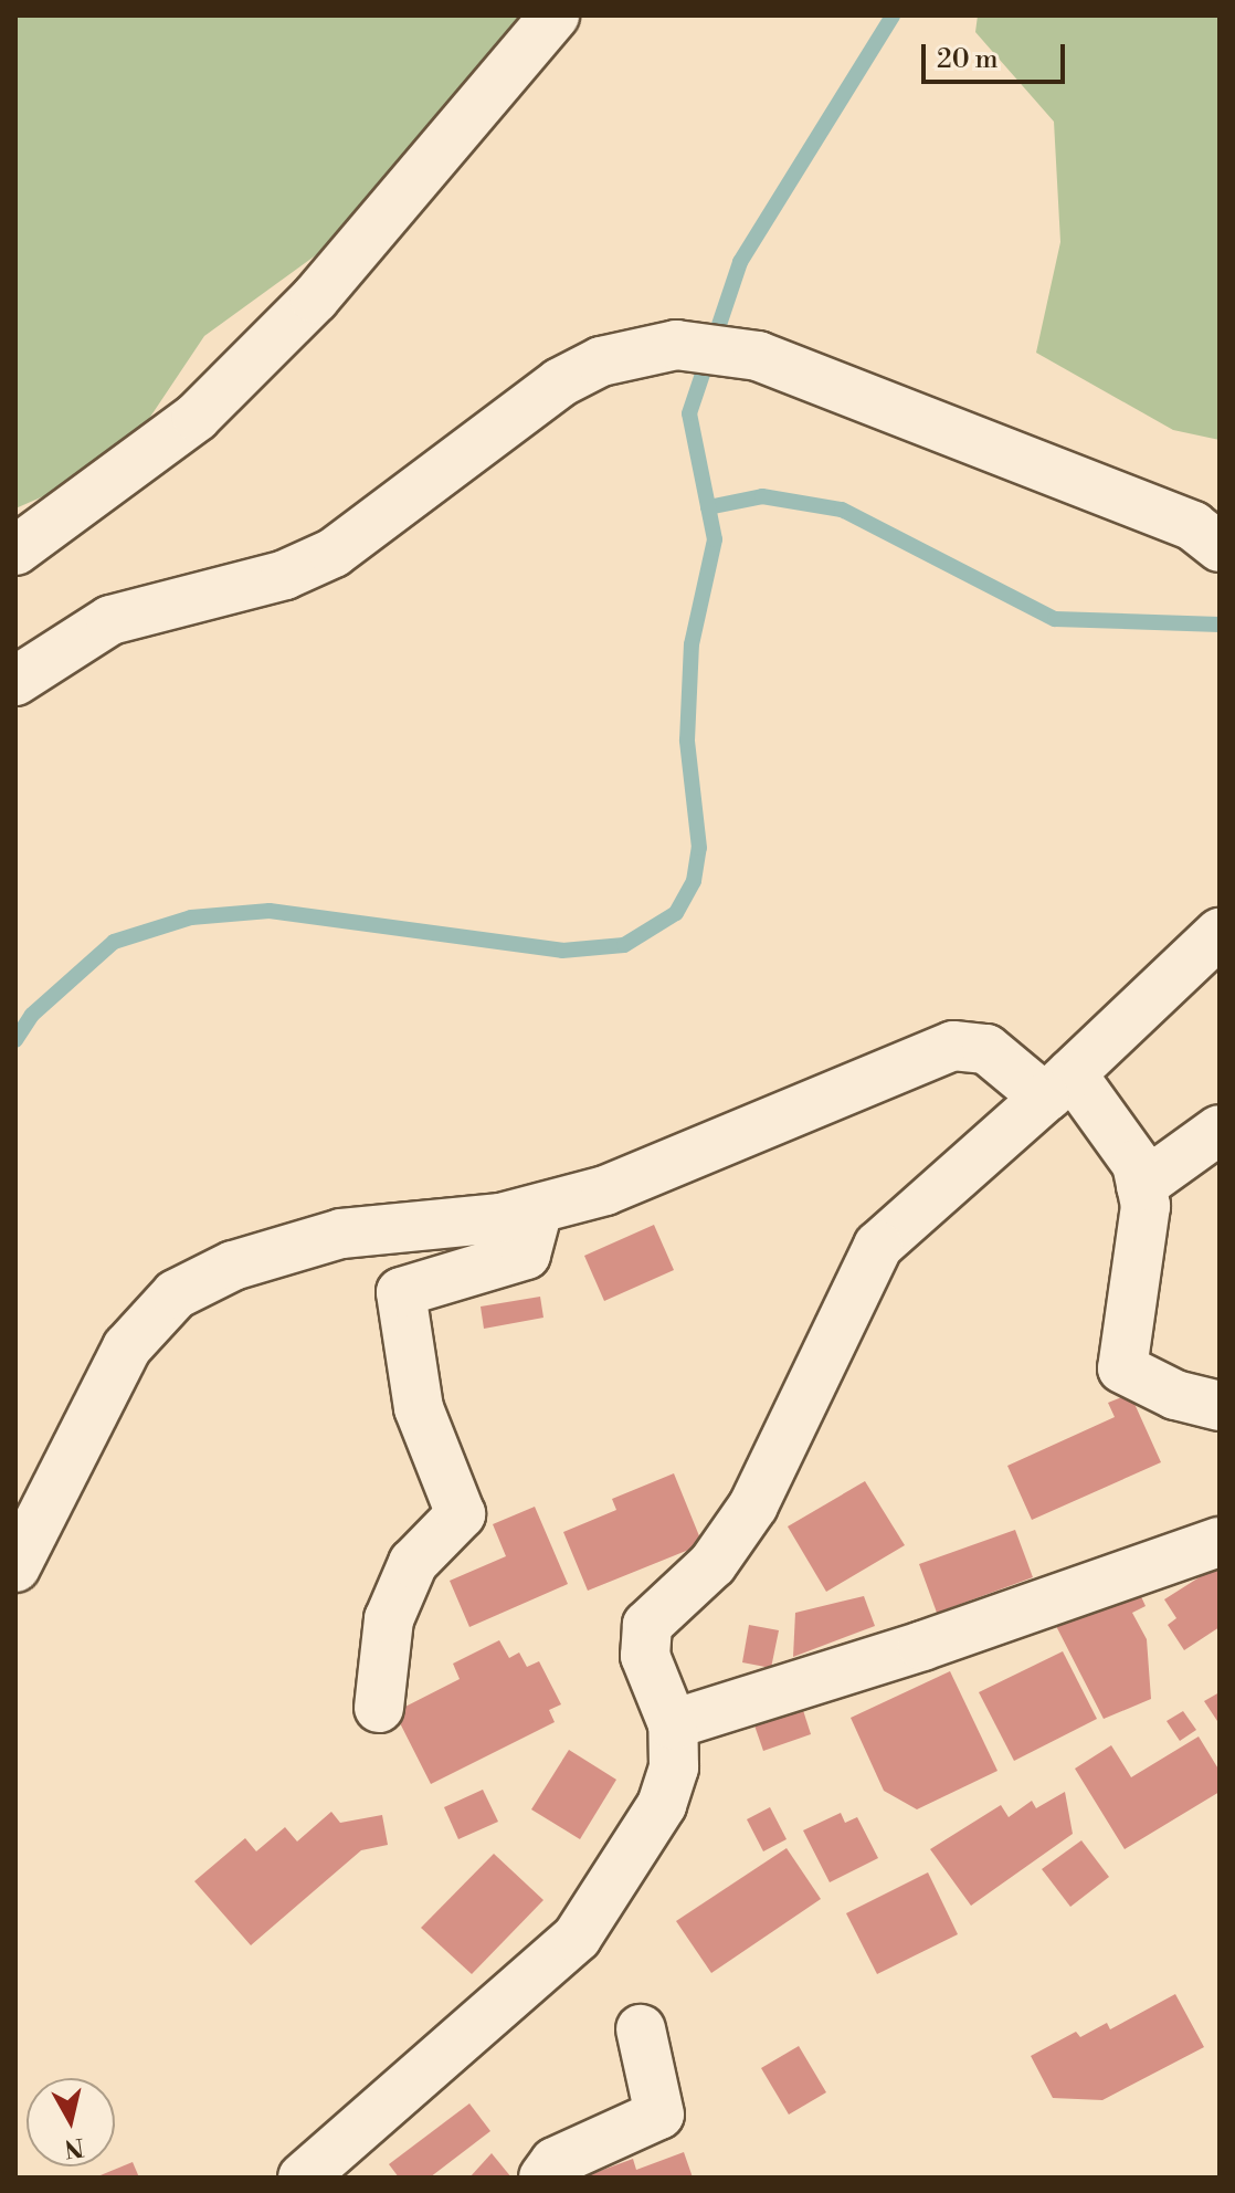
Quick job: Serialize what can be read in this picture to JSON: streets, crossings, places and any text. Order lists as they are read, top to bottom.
{
  "scale_bar": "20 m",
  "north": "bottom"
}
